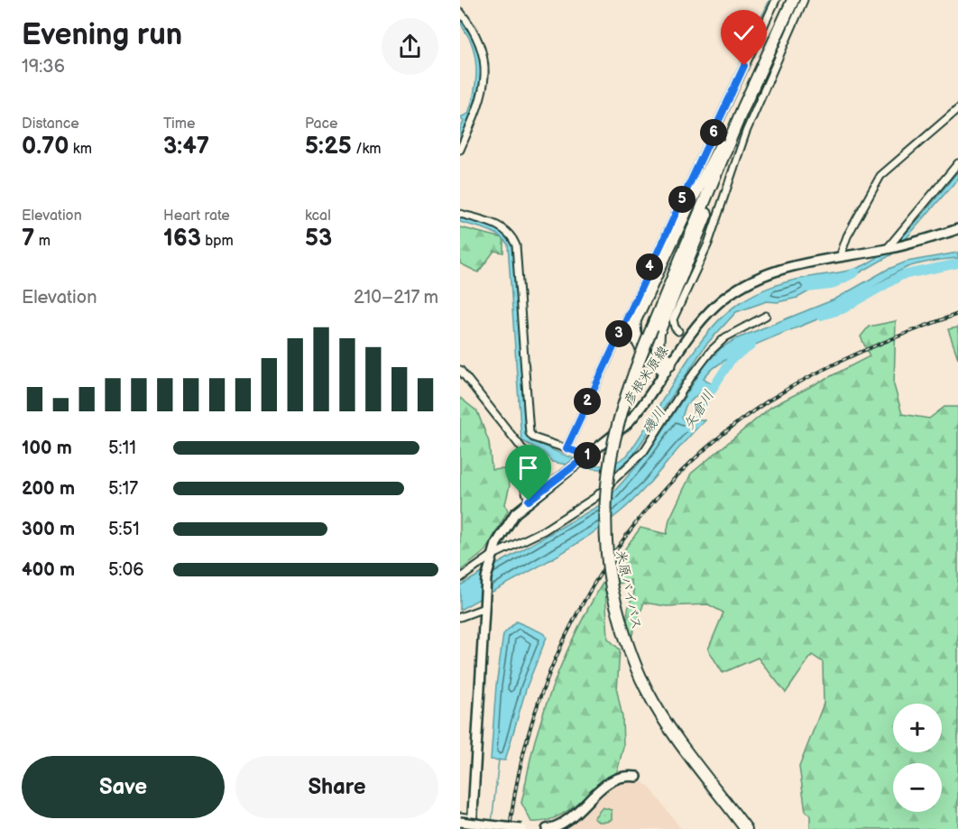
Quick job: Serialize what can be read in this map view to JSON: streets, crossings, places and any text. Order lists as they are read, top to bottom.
{
  "streets": {
    "highway": ["米原バイパス"],
    "main road": ["彦根米原線"]
  },
  "water": ["矢倉川", "磯川"],
  "page": {
    "heading": ["Evening run", "19:36"],
    "stats": [
      ["Distance", "0.70 km"],
      ["Time", "3:47"],
      ["Pace", "5:25 /km"],
      ["Elevation", "7 m"],
      ["Heart rate", "163 bpm"],
      ["kcal", "53"]
    ],
    "pins": [
      "6",
      "5",
      "4",
      "3",
      "2",
      "1"
    ],
    "chart": ["Elevation", "210–217 m"],
    "list": [
      {
        "name": "100 m",
        "note": "5:11"
      },
      {
        "name": "200 m",
        "note": "5:17"
      },
      {
        "name": "300 m",
        "note": "5:51"
      },
      {
        "name": "400 m",
        "note": "5:06"
      }
    ],
    "map_buttons": ["+", "−"],
    "buttons": ["Save", "Share"]
  }
}
